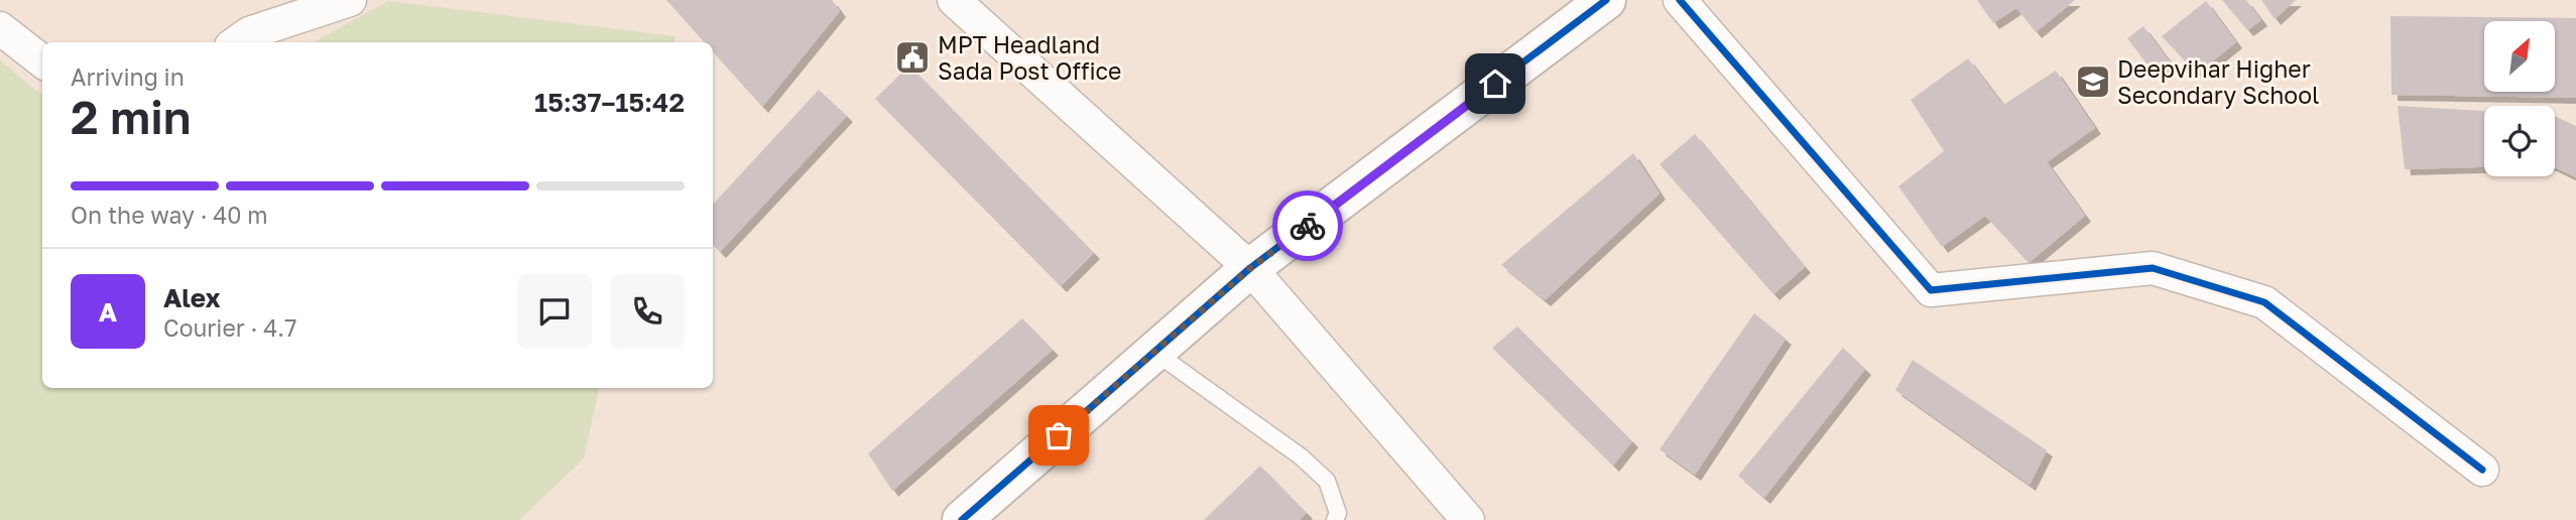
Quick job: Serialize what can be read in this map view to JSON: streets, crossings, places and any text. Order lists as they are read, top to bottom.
{
  "places": {
    "public building": ["MPT Headland Sada Post Office"],
    "school or university": ["Deepvihar Higher Secondary School"]
  },
  "north": "top right",
  "page": {
    "heading": ["2 min", "Arriving in", "15:37–15:42"],
    "panel": ["Alex", "Courier · 4.7"],
    "bar": "On the way · 40 m",
    "round": "A"
  }
}
